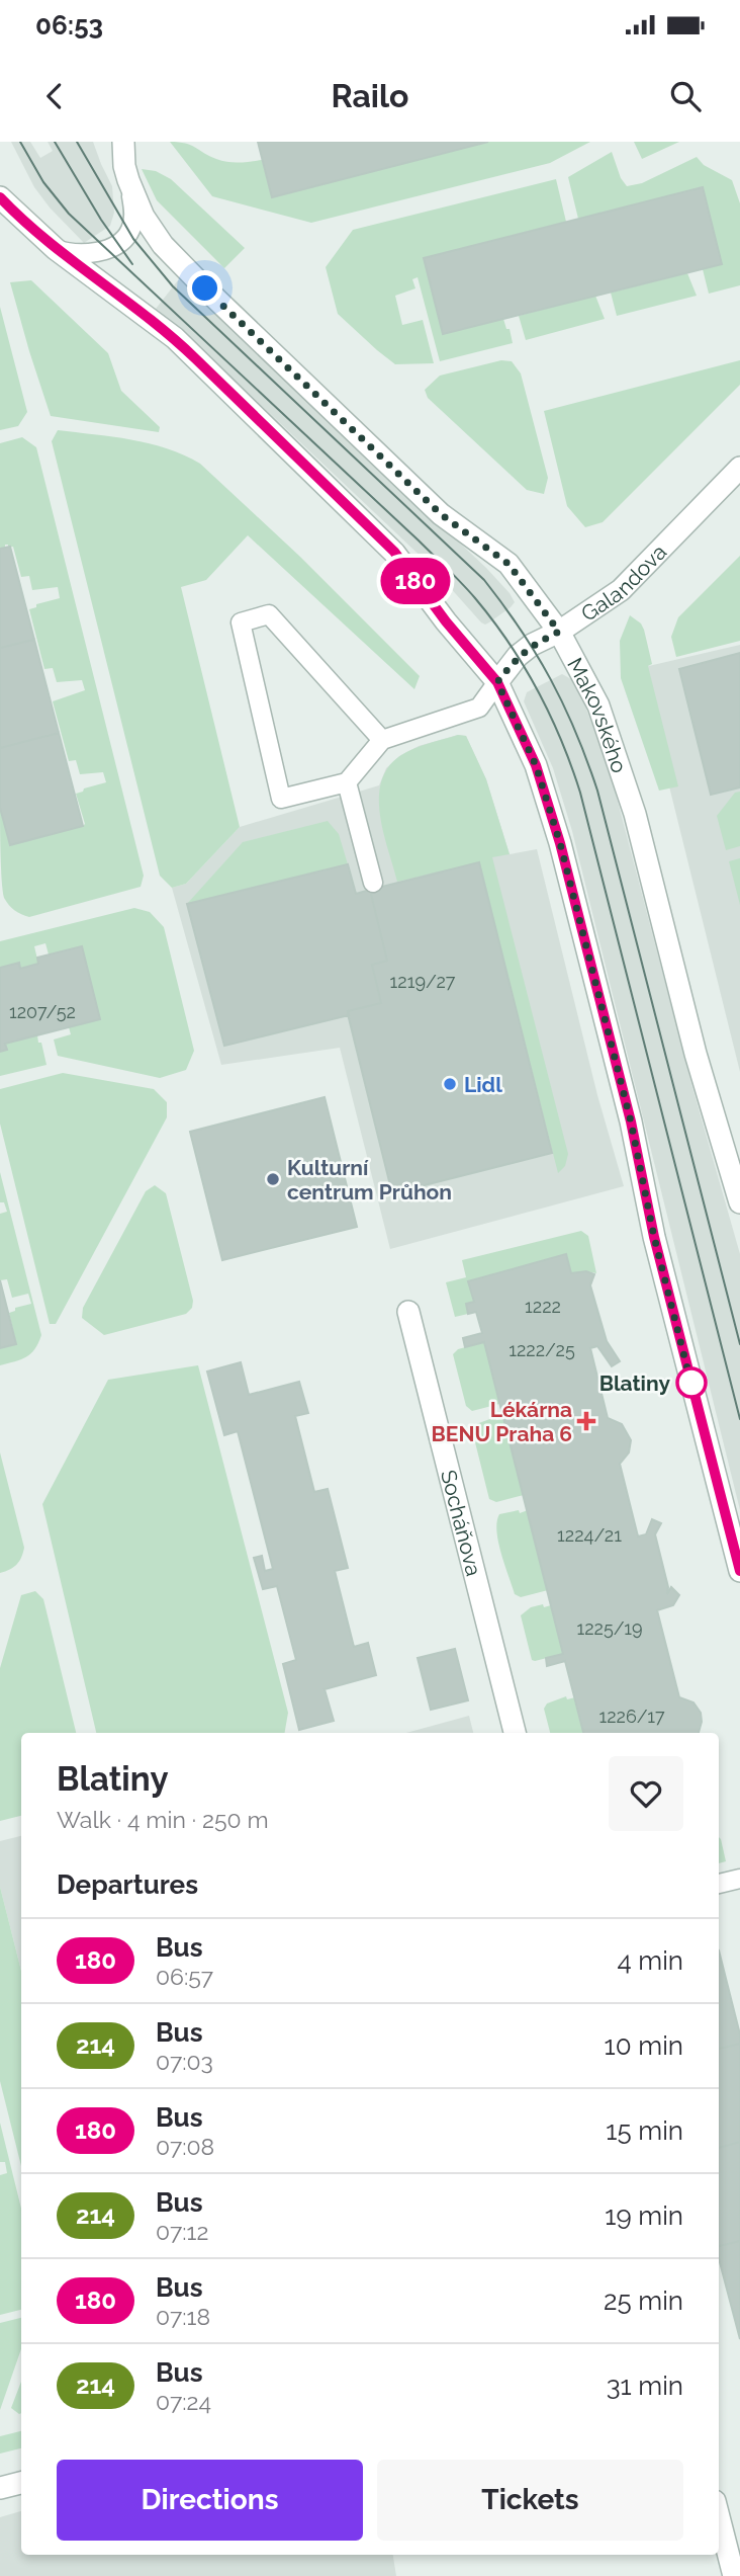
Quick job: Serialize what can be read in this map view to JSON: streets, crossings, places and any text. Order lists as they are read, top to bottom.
{
  "streets": {
    "street": ["Galandova", "Makovského", "Socháňova"]
  },
  "crossings": [
    ["Galandova", "Makovského"]
  ],
  "places": {
    "other": ["Lidl", "Kulturní centrum Průhon", "Blatiny"],
    "health": ["Lékárna BENU Praha 6"]
  },
  "lines": ["bus line 180"],
  "house_numbers": [
    "1219/27",
    "1207/52",
    "1222",
    "1222/25",
    "1224/21",
    "1225/19",
    "1226/17"
  ],
  "page": {
    "status": "06:53",
    "header": "Railo",
    "on_map": "180",
    "heading": [
      ["Blatiny", "Walk · 4 min · 250 m"],
      "Departures"
    ],
    "list": [
      {
        "mark": "180",
        "name": "Bus",
        "note": "06:57",
        "value": "4 min"
      },
      {
        "mark": "214",
        "name": "Bus",
        "note": "07:03",
        "value": "10 min"
      },
      {
        "mark": "180",
        "name": "Bus",
        "note": "07:08",
        "value": "15 min"
      },
      {
        "mark": "214",
        "name": "Bus",
        "note": "07:12",
        "value": "19 min"
      },
      {
        "mark": "180",
        "name": "Bus",
        "note": "07:18",
        "value": "25 min"
      },
      {
        "mark": "214",
        "name": "Bus",
        "note": "07:24",
        "value": "31 min"
      }
    ],
    "buttons": ["Directions", "Tickets"]
  }
}
